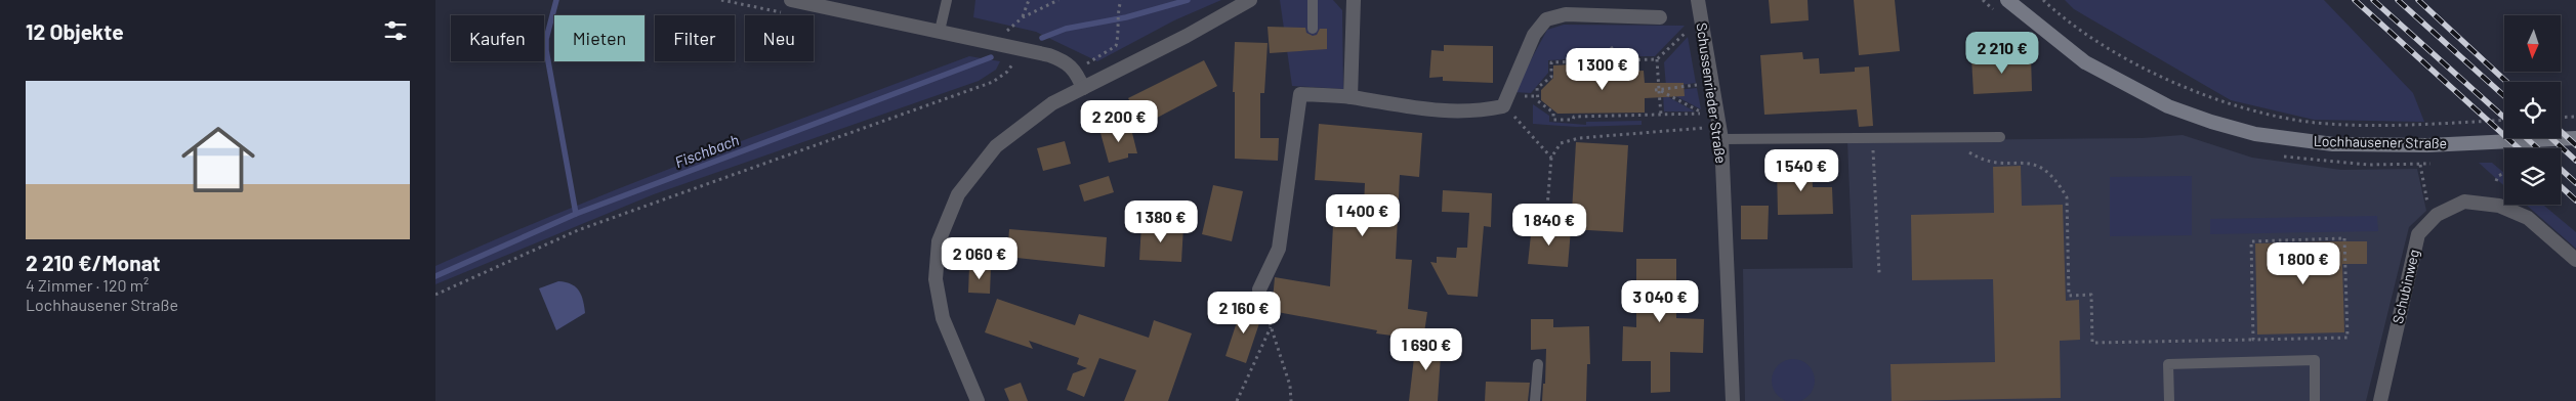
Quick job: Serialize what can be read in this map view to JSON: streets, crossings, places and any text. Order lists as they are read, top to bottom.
{
  "streets": {
    "main road": ["Lochhausener Straße"],
    "street": ["Schussenrieder Straße", "Schubinweg"]
  },
  "water": ["Fischbach"],
  "north": "bottom",
  "page": {
    "heading": "12 Objekte",
    "chip": [
      "Kaufen",
      "Mieten",
      "Filter",
      "Neu"
    ],
    "price": [
      "2 210 €",
      "1 300 €",
      "2 200 €",
      "1 540 €",
      "1 400 €",
      "1 380 €",
      "1 840 €",
      "2 060 €",
      "1 800 €",
      "3 040 €",
      "2 160 €",
      "1 690 €"
    ],
    "list": [
      {
        "name": "2 210 €/Monat",
        "note": "4 Zimmer · 120 m² · Lochhausener Straße"
      }
    ]
  }
}
